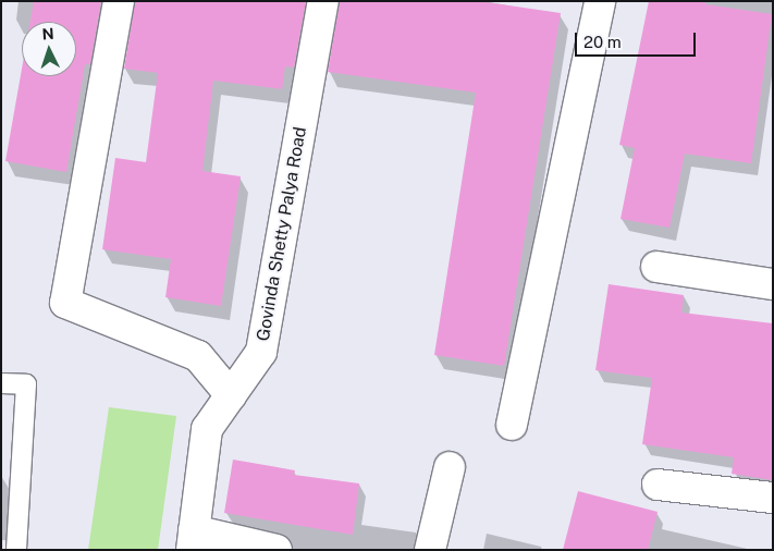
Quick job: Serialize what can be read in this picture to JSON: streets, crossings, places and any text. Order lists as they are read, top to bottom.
{
  "streets": {
    "street": ["Govinda Shetty Palya Road"]
  },
  "scale_bar": "20 m",
  "north": "top"
}
